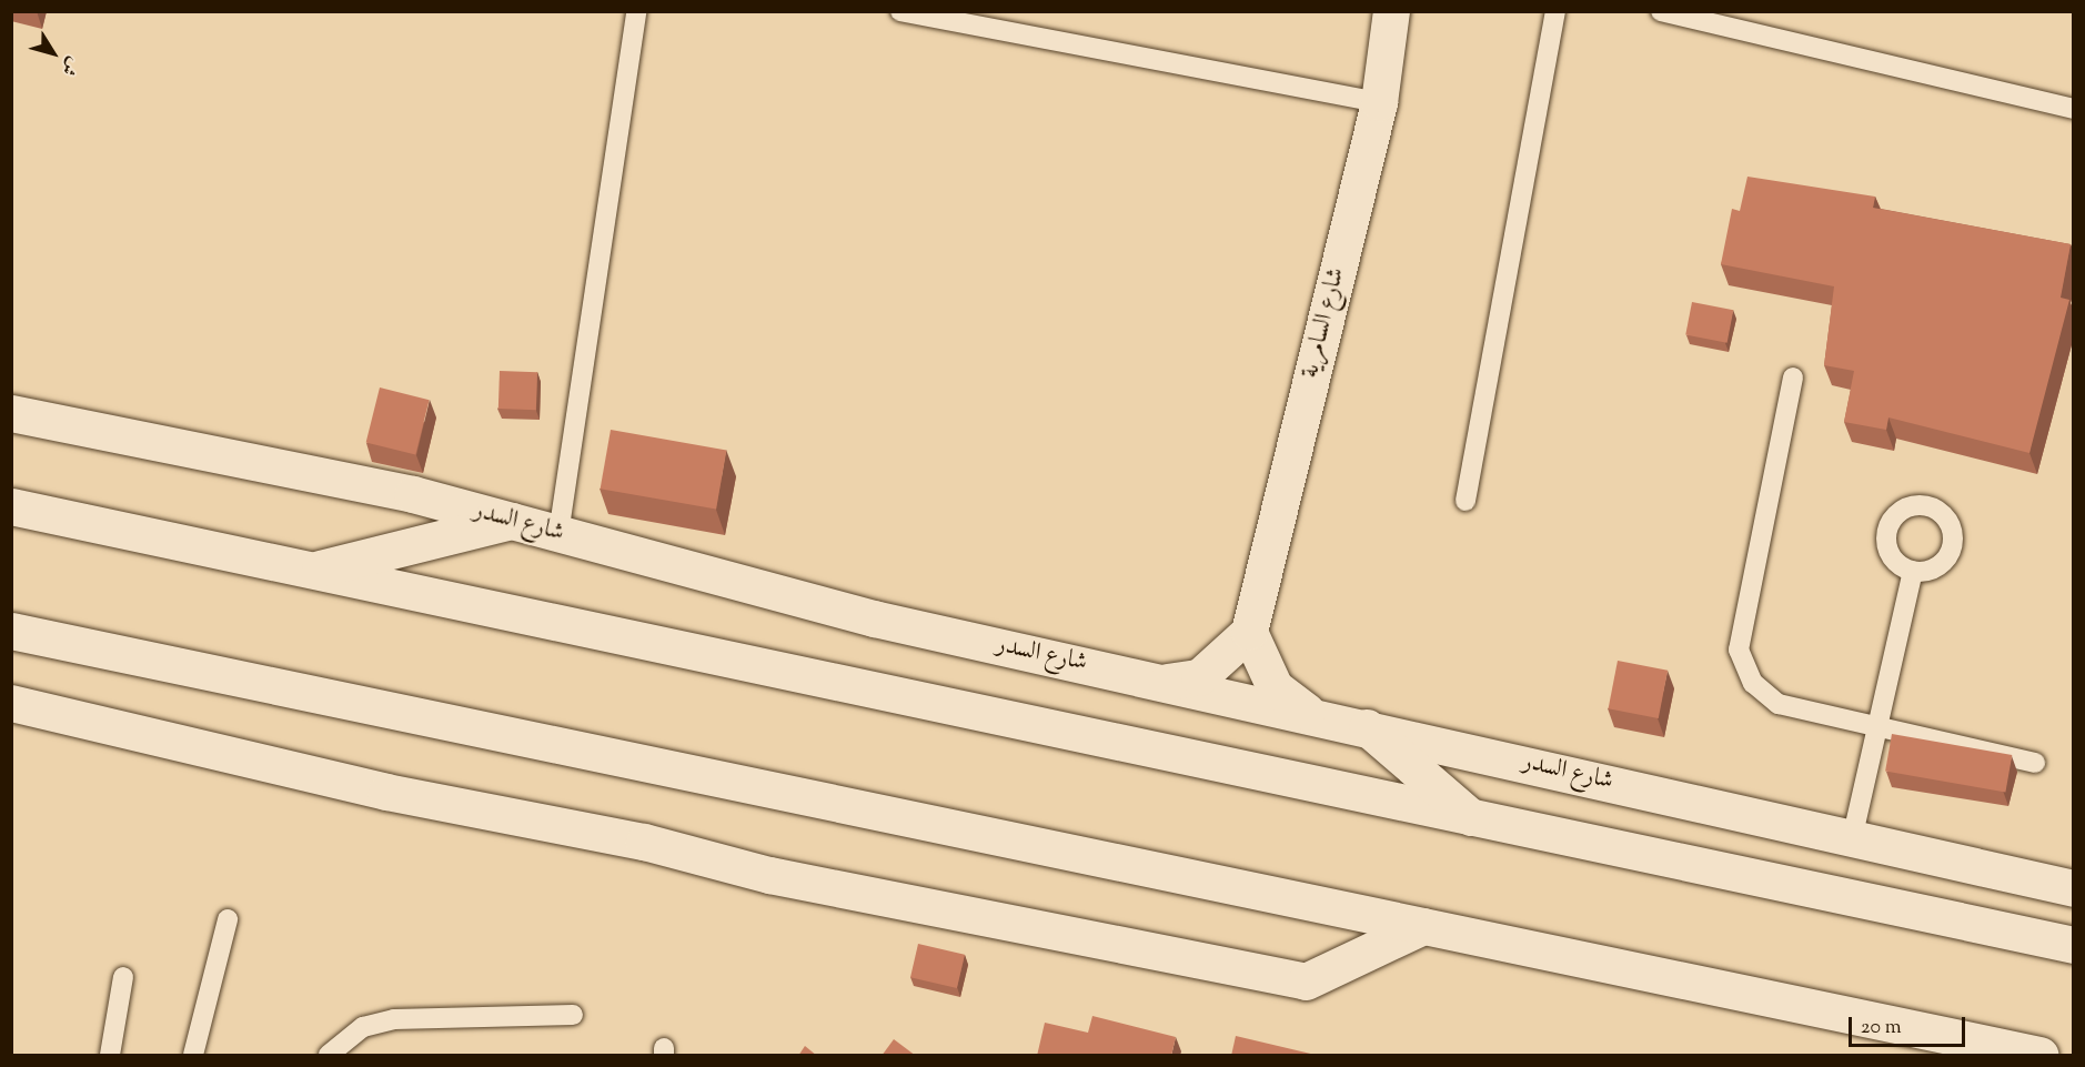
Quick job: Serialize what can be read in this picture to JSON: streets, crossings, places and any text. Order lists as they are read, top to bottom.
{
  "streets": {
    "main road": ["شارع السامرية", "شارع السدر"]
  },
  "scale_bar": "20 m",
  "north": "bottom right"
}
